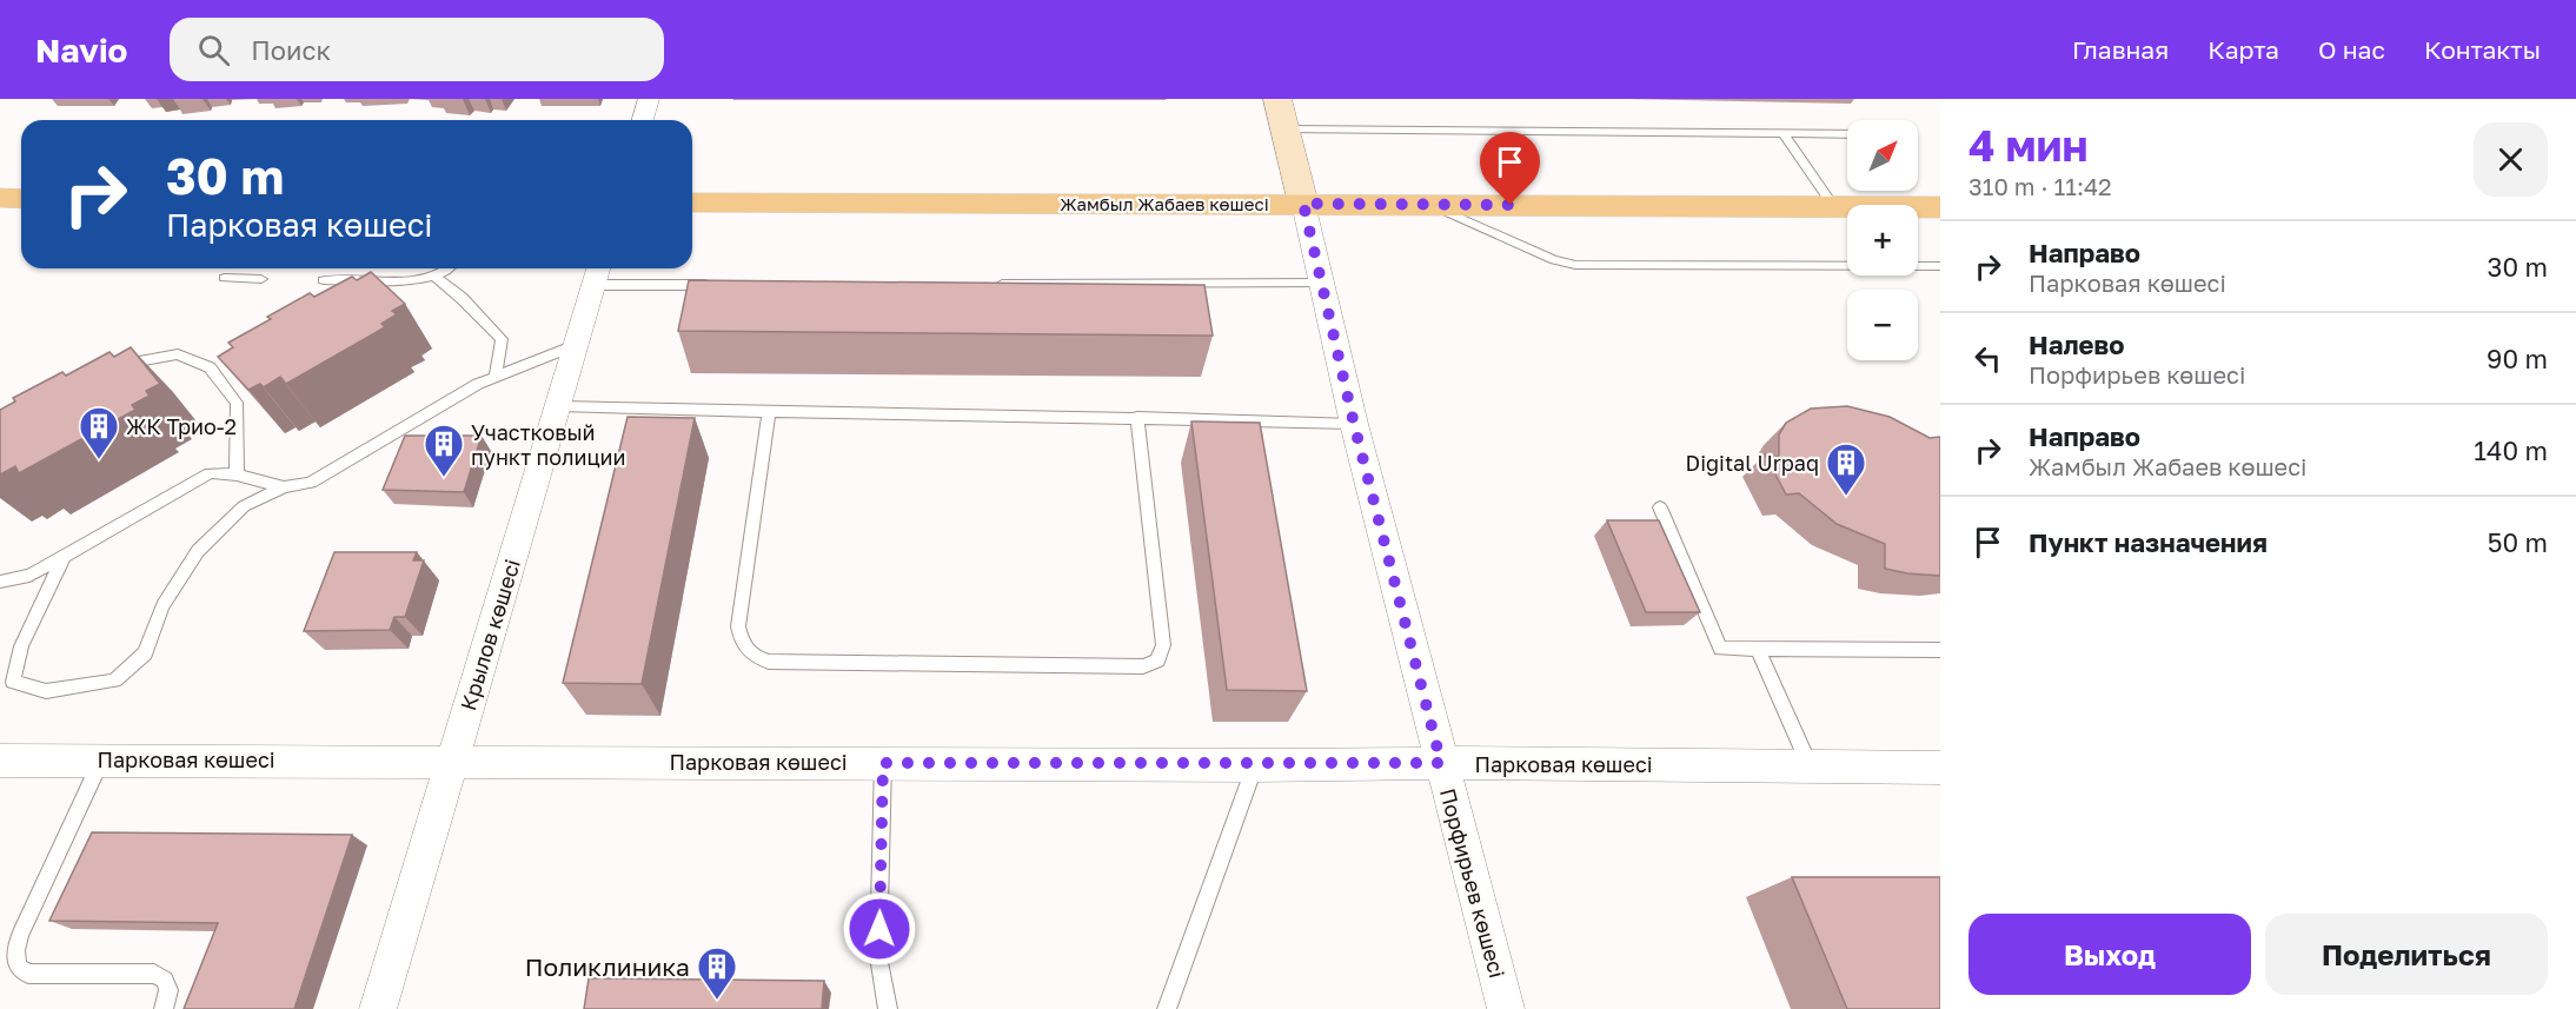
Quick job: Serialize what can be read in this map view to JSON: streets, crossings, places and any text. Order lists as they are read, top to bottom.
{
  "streets": {
    "main road": ["Жамбыл Жабаев көшесі"],
    "street": ["Крылов көшесі", "Парковая көшесі", "Порфирьев көшесі"]
  },
  "crossings": [
    ["Жамбыл Жабаев көшесі", "Порфирьев көшесі"],
    ["Крылов көшесі", "Парковая көшесі"],
    ["Парковая көшесі", "Порфирьев көшесі"]
  ],
  "places": {
    "building": [
      "ЖК Трио-2",
      "Участковый пункт полиции",
      "Digital Urpaq",
      "Поликлиника"
    ]
  },
  "north": "top right",
  "page": {
    "header": "Navio",
    "search": "Поиск",
    "nav": [
      "Главная",
      "Карта",
      "О нас",
      "Контакты"
    ],
    "heading": ["4 мин", "310 m · 11:42"],
    "map_buttons": ["+", "−"],
    "turn": ["30 m", "Парковая көшесі"],
    "list": [
      {
        "name": "Направо",
        "note": "Парковая көшесі",
        "value": "30 m"
      },
      {
        "name": "Налево",
        "note": "Порфирьев көшесі",
        "value": "90 m"
      },
      {
        "name": "Направо",
        "note": "Жамбыл Жабаев көшесі",
        "value": "140 m"
      },
      {
        "name": "Пункт назначения",
        "value": "50 m"
      }
    ],
    "buttons": ["Выход", "Поделиться"]
  }
}
